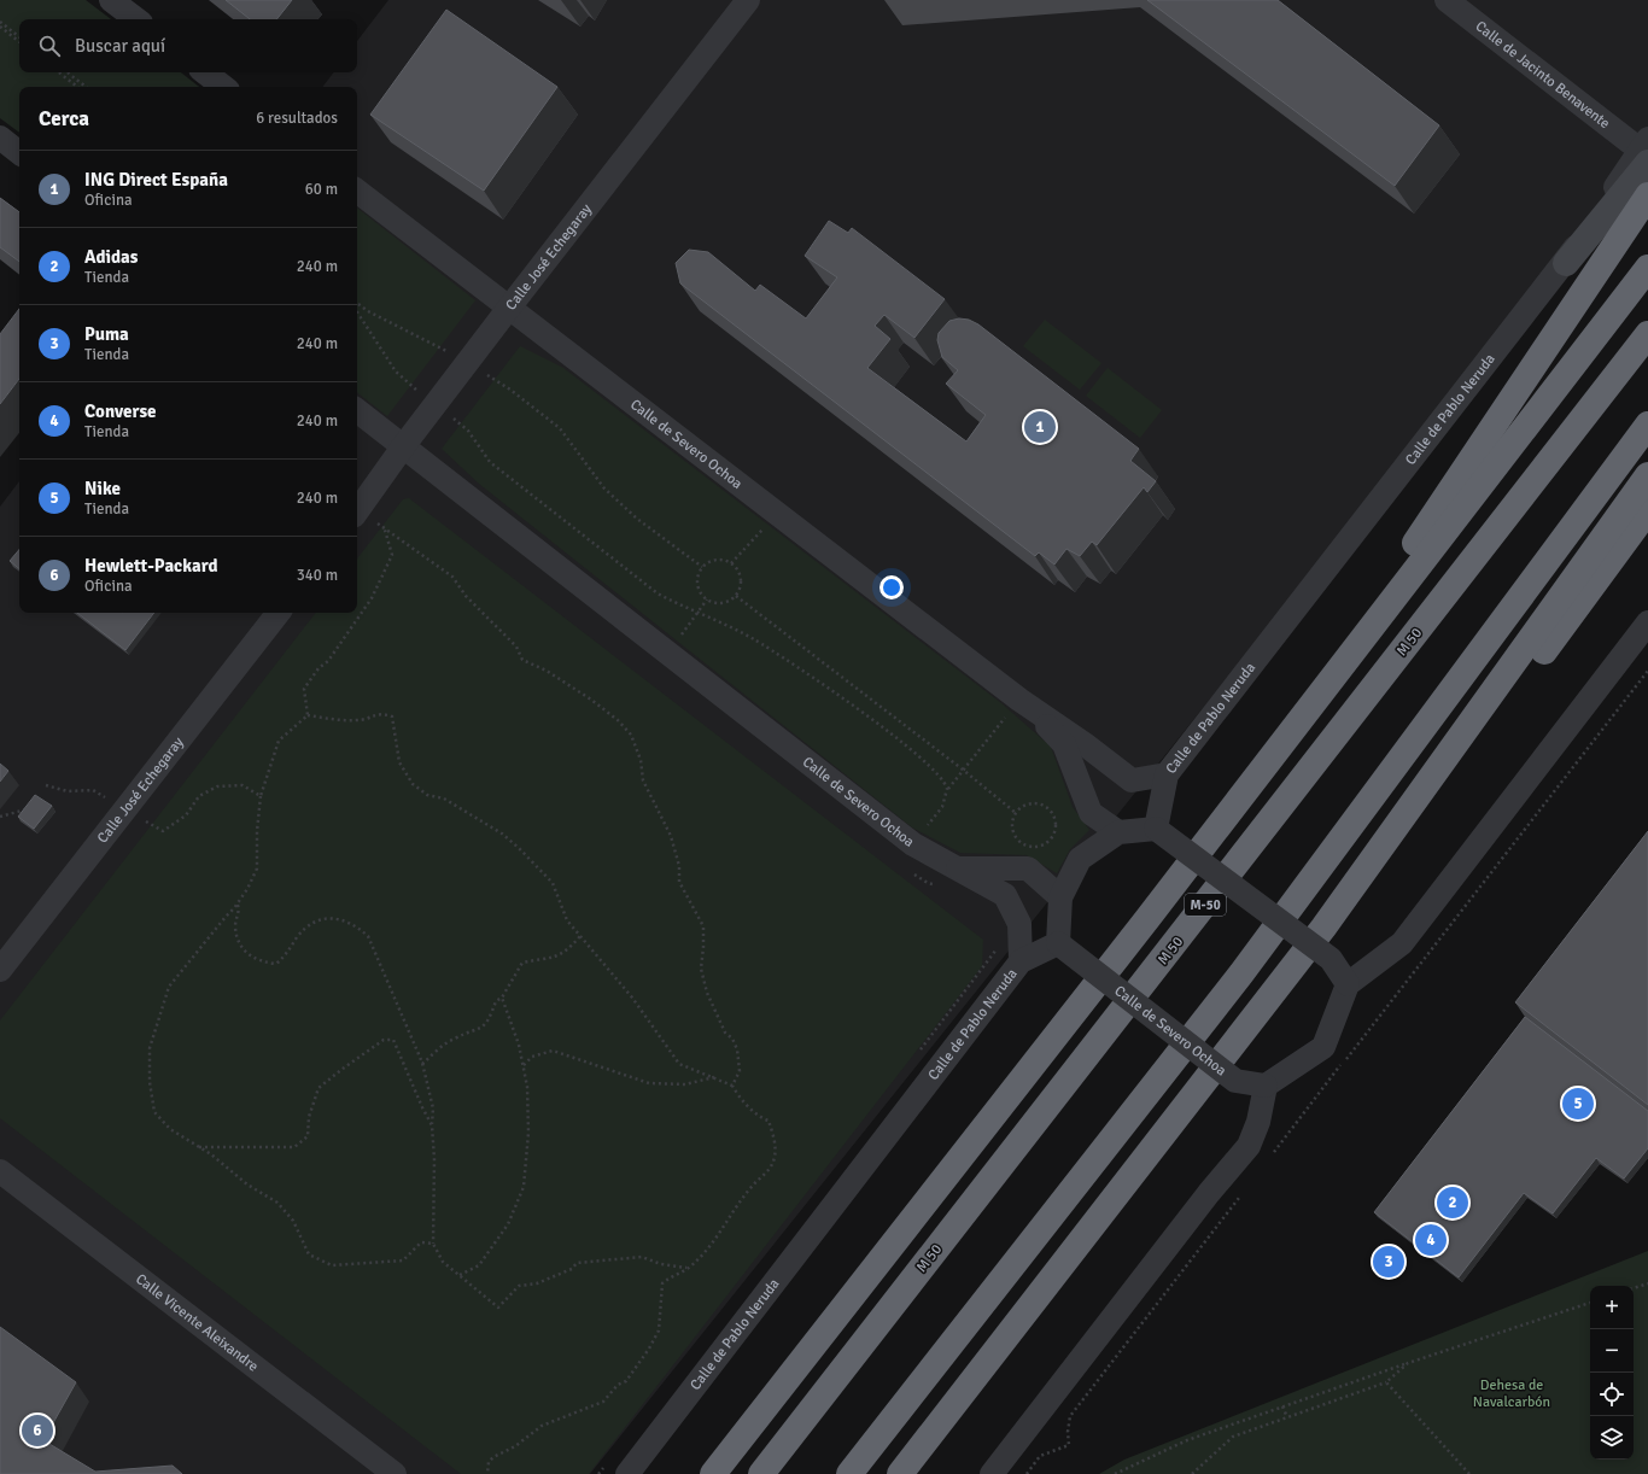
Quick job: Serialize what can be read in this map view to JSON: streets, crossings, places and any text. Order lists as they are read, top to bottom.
{
  "streets": {
    "highway": ["M 50", "M-50"],
    "street": [
      "Calle de Jacinto Benavente",
      "Calle José Echegaray",
      "Calle de Pablo Neruda",
      "Calle de Severo Ochoa",
      "Calle Vicente Aleixandre"
    ]
  },
  "crossings": [
    ["Calle José Echegaray", "Calle de Severo Ochoa"],
    ["Calle de Pablo Neruda", "Calle de Severo Ochoa"]
  ],
  "parks": ["Dehesa de Navalcarbón"],
  "page": {
    "search": "Buscar aquí",
    "heading": ["Cerca", "6 resultados"],
    "list": [
      {
        "mark": "1",
        "name": "ING Direct España",
        "note": "Oficina",
        "value": "60 m"
      },
      {
        "mark": "2",
        "name": "Adidas",
        "note": "Tienda",
        "value": "240 m"
      },
      {
        "mark": "3",
        "name": "Puma",
        "note": "Tienda",
        "value": "240 m"
      },
      {
        "mark": "4",
        "name": "Converse",
        "note": "Tienda",
        "value": "240 m"
      },
      {
        "mark": "5",
        "name": "Nike",
        "note": "Tienda",
        "value": "240 m"
      },
      {
        "mark": "6",
        "name": "Hewlett-Packard",
        "note": "Oficina",
        "value": "340 m"
      }
    ],
    "pins": [
      "1",
      "5",
      "2",
      "4",
      "3",
      "6"
    ],
    "map_buttons": ["+", "−"]
  }
}
